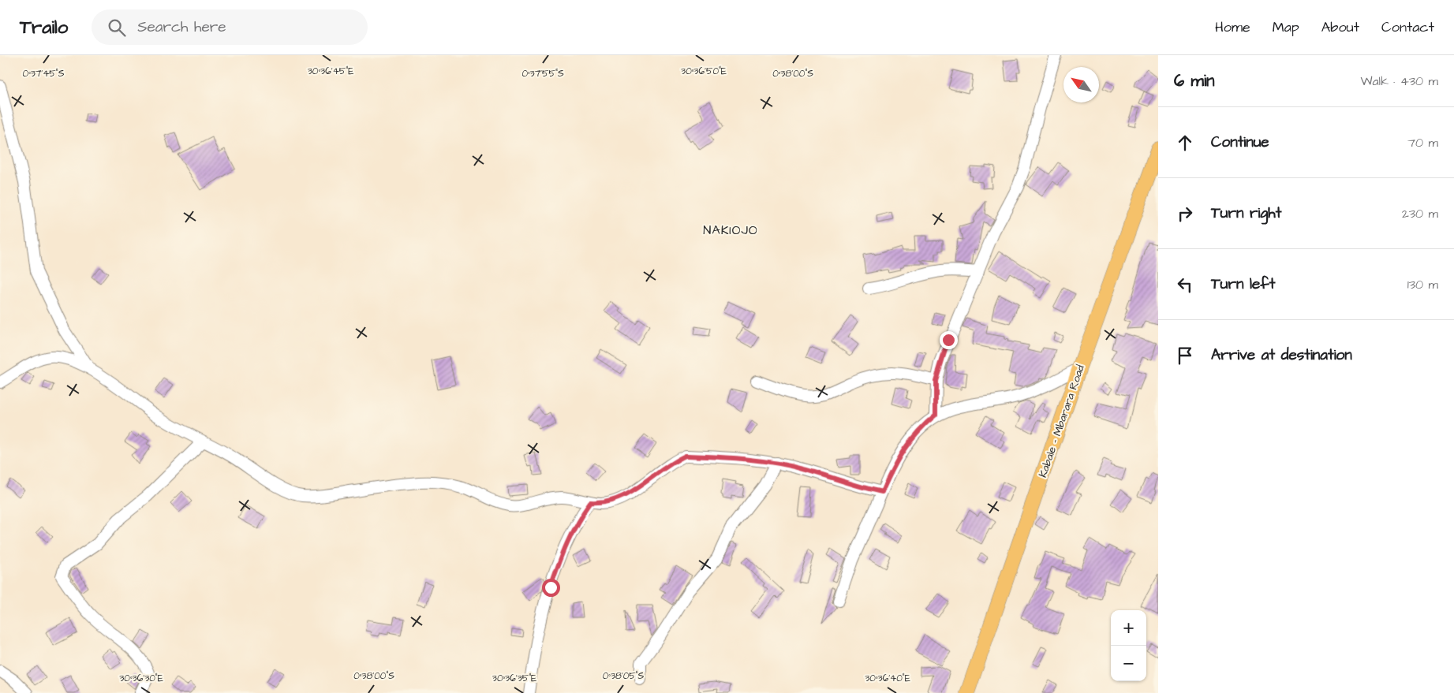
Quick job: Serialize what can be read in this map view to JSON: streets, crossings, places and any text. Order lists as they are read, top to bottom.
{
  "streets": {
    "main road": ["Kabale - Mbarara Road"]
  },
  "districts": ["NAKIOJO"],
  "north": "top left",
  "page": {
    "header": "Trailo",
    "search": "Search here",
    "nav": [
      "Home",
      "Map",
      "About",
      "Contact"
    ],
    "heading": ["6 min", "Walk · 430 m"],
    "list": [
      ["Continue", "70 m"],
      ["Turn right", "230 m"],
      ["Turn left", "130 m"],
      "Arrive at destination"
    ],
    "map_buttons": ["+", "−"]
  },
  "coordinates": [
    "30°36'45\"E",
    "30°36'50\"E",
    "0°37'45\"S",
    "0°37'55\"S",
    "0°38'00\"S",
    "0°38'05\"S",
    "30°36'30\"E",
    "30°36'35\"E",
    "30°36'40\"E"
  ]
}
